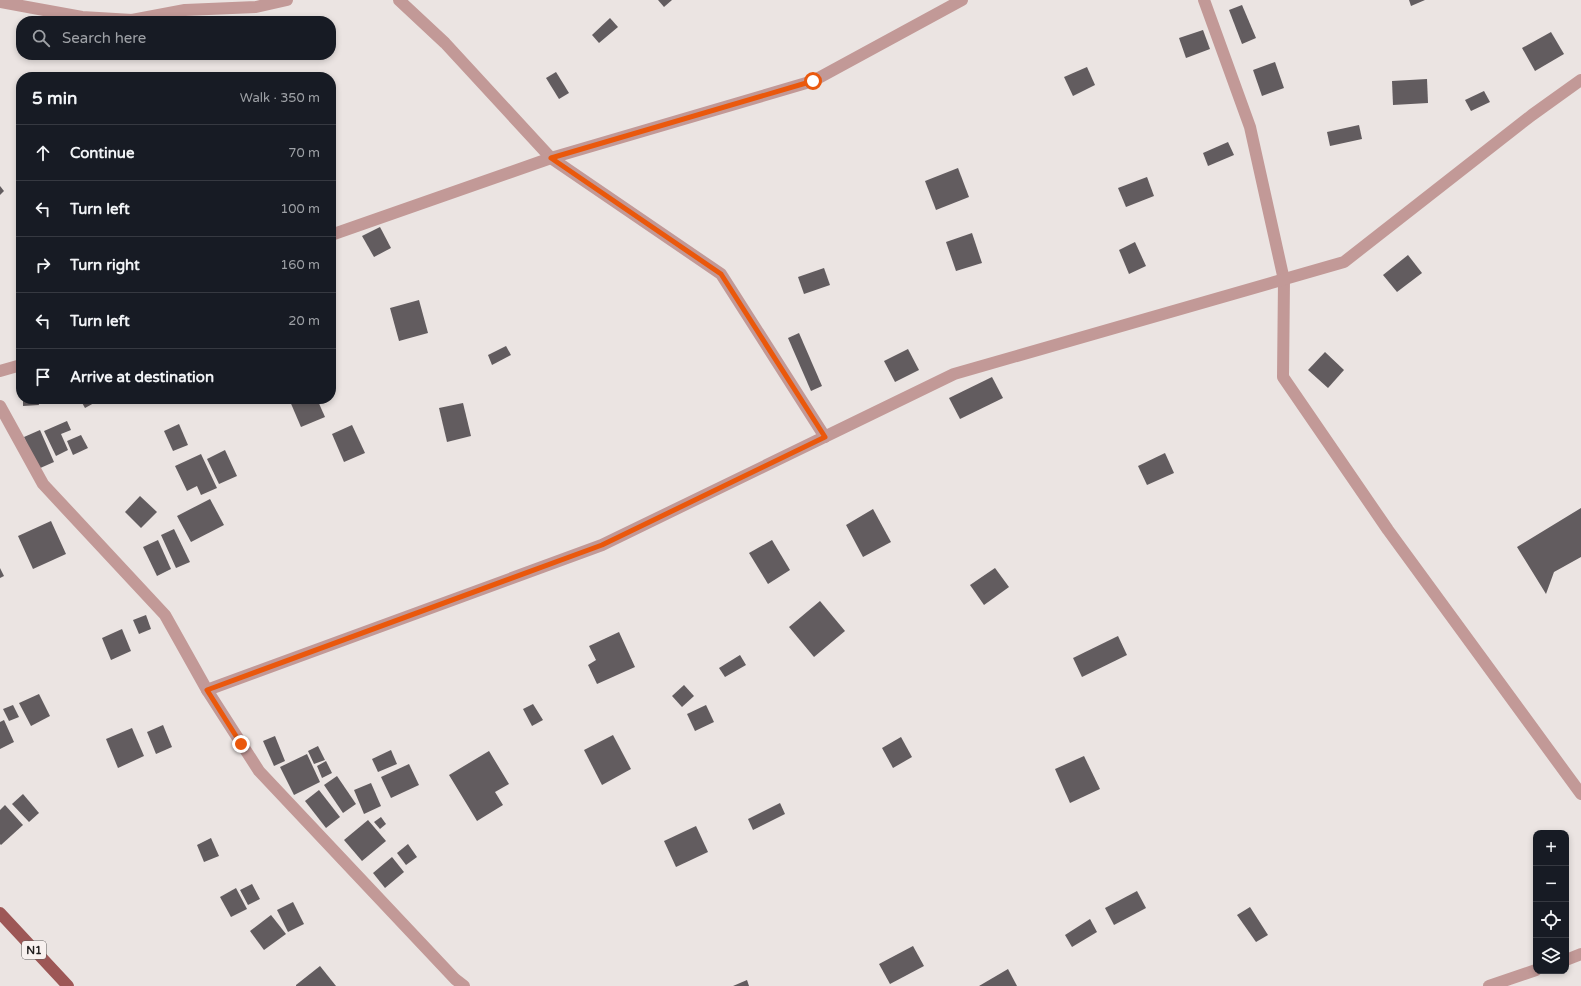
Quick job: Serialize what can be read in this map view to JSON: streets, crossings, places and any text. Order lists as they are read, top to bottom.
{
  "streets": {
    "main road": ["N1"]
  },
  "page": {
    "search": "Search here",
    "heading": ["5 min", "Walk · 350 m"],
    "list": [
      ["Continue", "70 m"],
      ["Turn left", "100 m"],
      ["Turn right", "160 m"],
      ["Turn left", "20 m"],
      "Arrive at destination"
    ],
    "map_buttons": ["+", "−"]
  }
}
